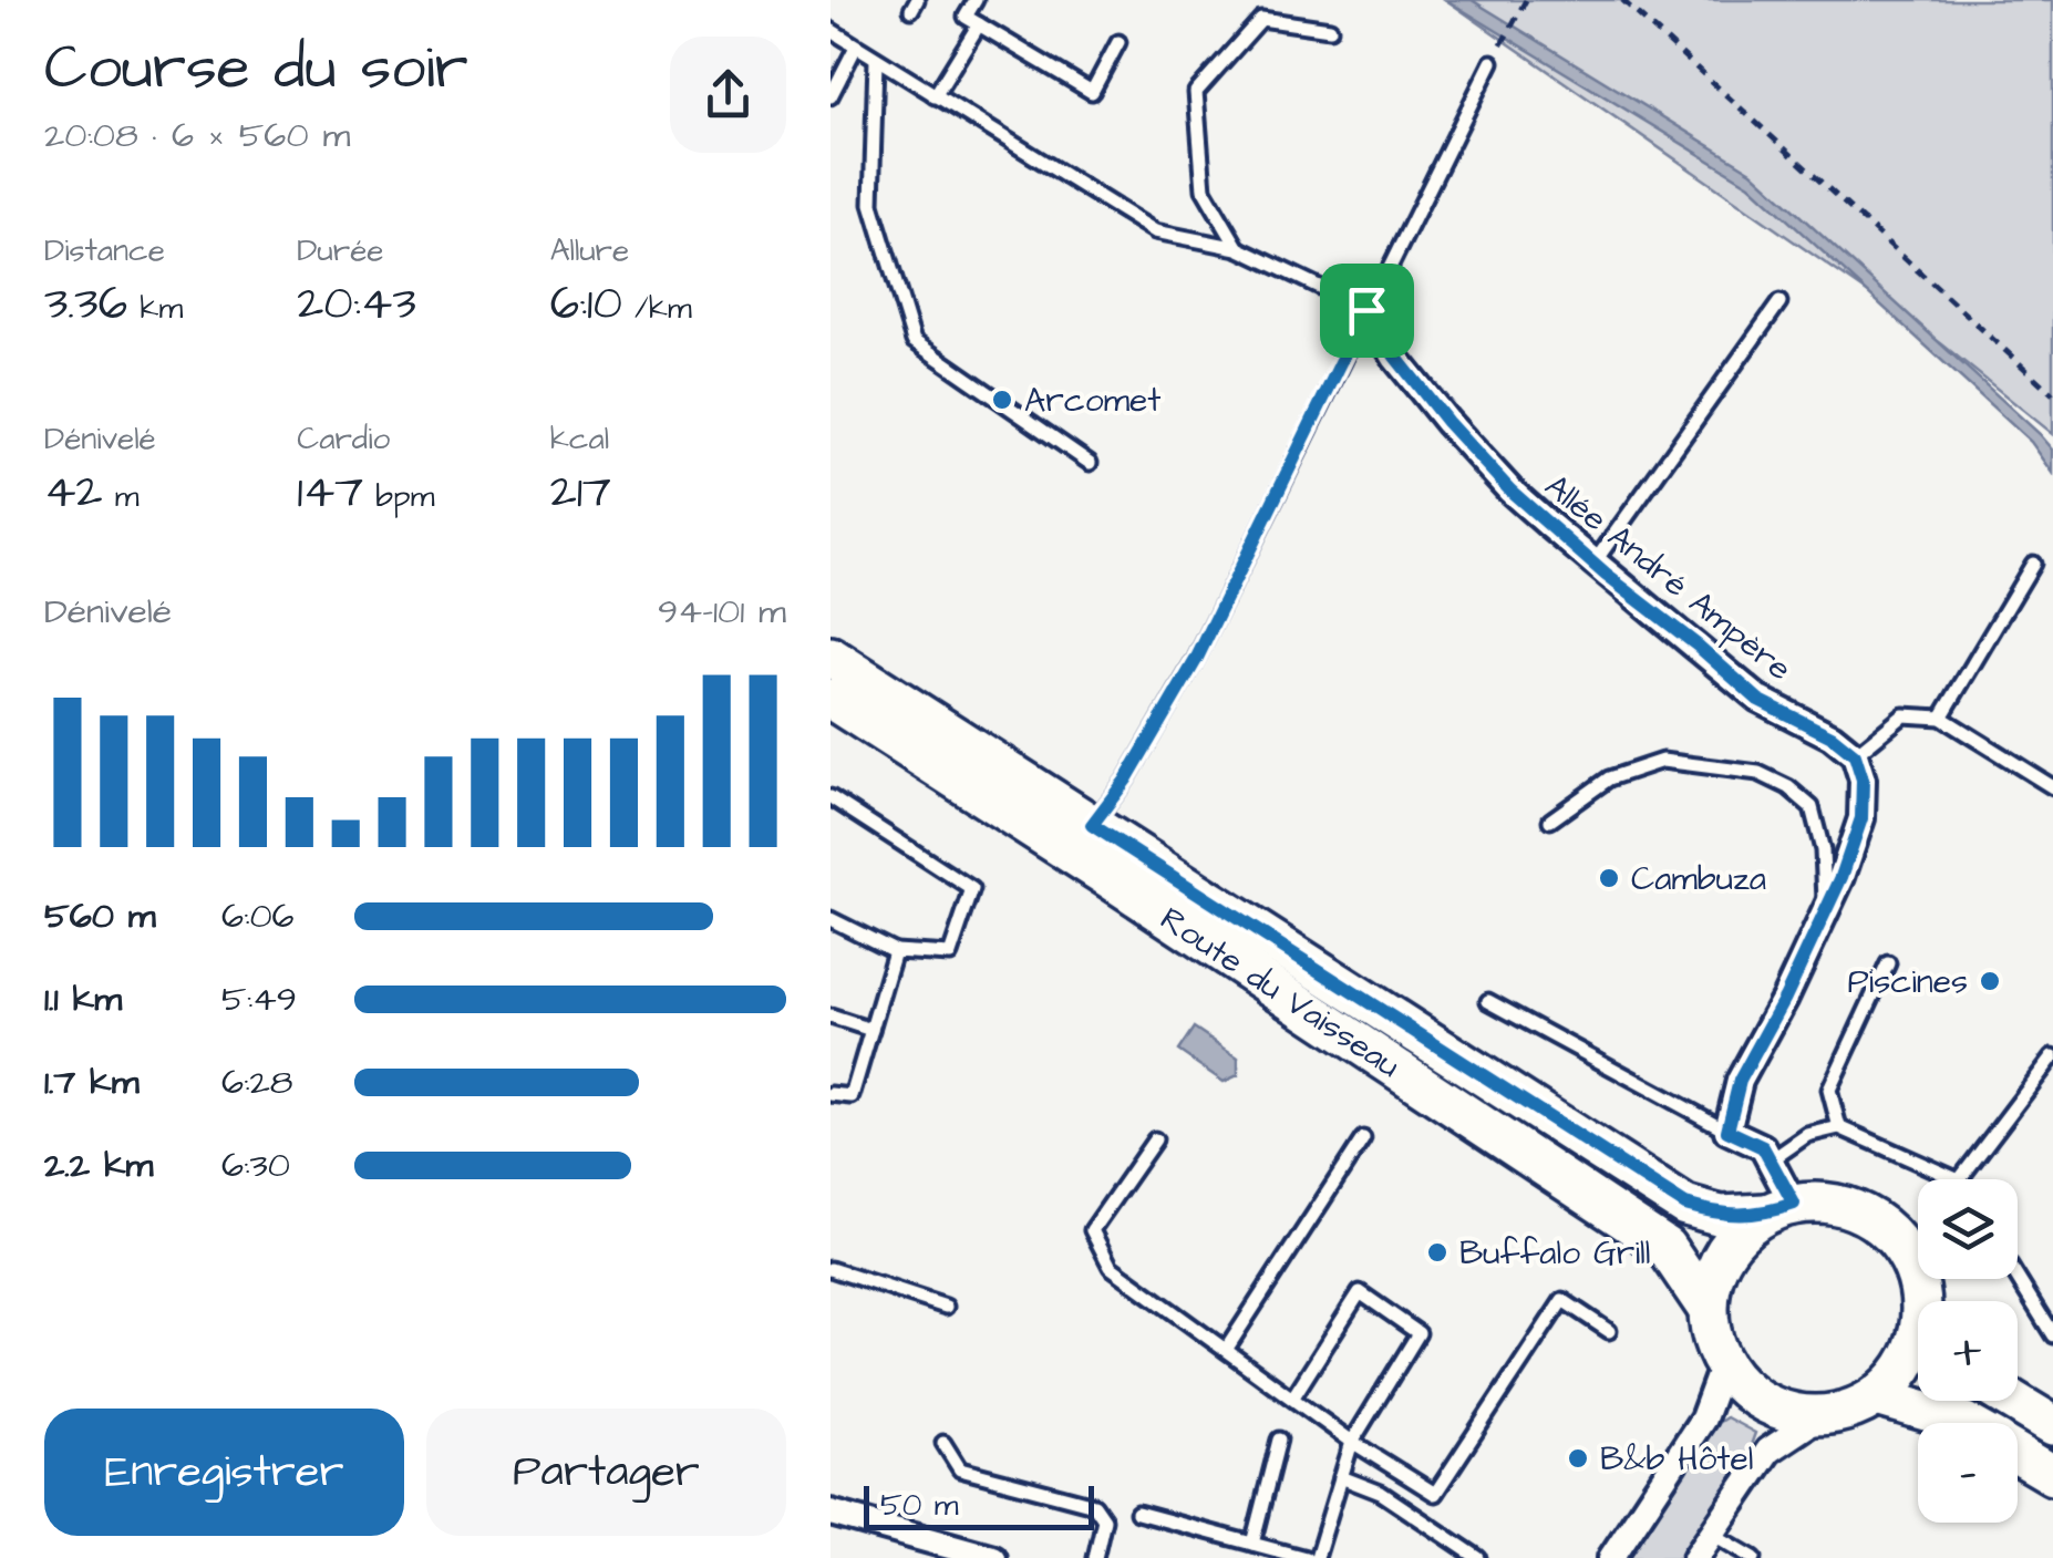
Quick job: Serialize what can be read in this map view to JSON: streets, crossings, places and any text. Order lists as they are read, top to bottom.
{
  "streets": {
    "main road": ["Route du Vaisseau"],
    "street": ["Allée André Ampère"]
  },
  "places": [
    "Arcomet",
    "Cambuza",
    "Piscines",
    "Buffalo Grill",
    "B&b Hôtel"
  ],
  "scale_bar": "50 m",
  "page": {
    "heading": ["Course du soir", "20:08 · 6 × 560 m"],
    "stats": [
      ["Distance", "3.36 km"],
      ["Durée", "20:43"],
      ["Allure", "6:10 /km"],
      ["Dénivelé", "42 m"],
      ["Cardio", "147 bpm"],
      ["kcal", "217"]
    ],
    "chart": ["Dénivelé", "94–101 m"],
    "list": [
      {
        "name": "560 m",
        "note": "6:06"
      },
      {
        "name": "1.1 km",
        "note": "5:49"
      },
      {
        "name": "1.7 km",
        "note": "6:28"
      },
      {
        "name": "2.2 km",
        "note": "6:30"
      }
    ],
    "map_buttons": ["+", "−"],
    "buttons": ["Enregistrer", "Partager"],
    "scale": "50 m"
  }
}
